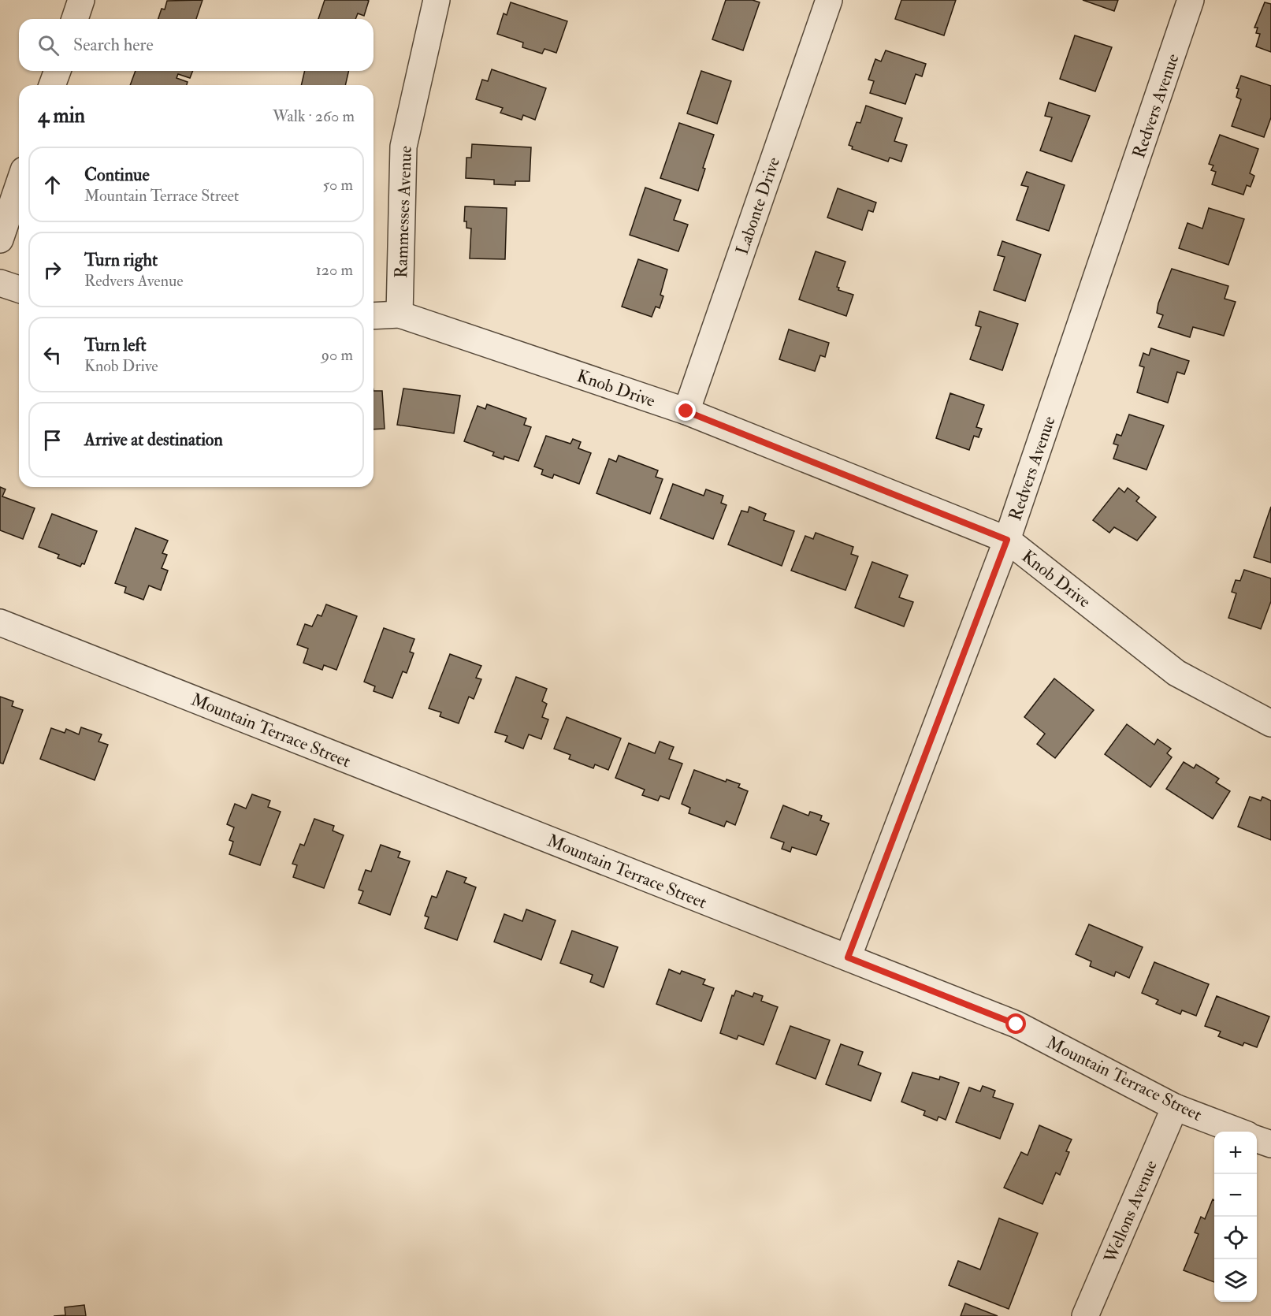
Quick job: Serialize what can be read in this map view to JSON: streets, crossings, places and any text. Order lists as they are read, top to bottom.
{
  "streets": {
    "street": [
      "Redvers Avenue",
      "Labonte Drive",
      "Rammesses Avenue",
      "Knob Drive",
      "Mountain Terrace Street",
      "Wellons Avenue"
    ]
  },
  "crossings": [
    ["Redvers Avenue", "Knob Drive"],
    ["Redvers Avenue", "Mountain Terrace Street"],
    ["Labonte Drive", "Knob Drive"],
    ["Rammesses Avenue", "Knob Drive"],
    ["Mountain Terrace Street", "Wellons Avenue"]
  ],
  "page": {
    "search": "Search here",
    "heading": ["4 min", "Walk · 260 m"],
    "list": [
      ["Continue", "Mountain Terrace Street", "50 m"],
      ["Turn right", "Redvers Avenue", "120 m"],
      ["Turn left", "Knob Drive", "90 m"],
      "Arrive at destination"
    ],
    "map_buttons": ["+", "−"]
  }
}
